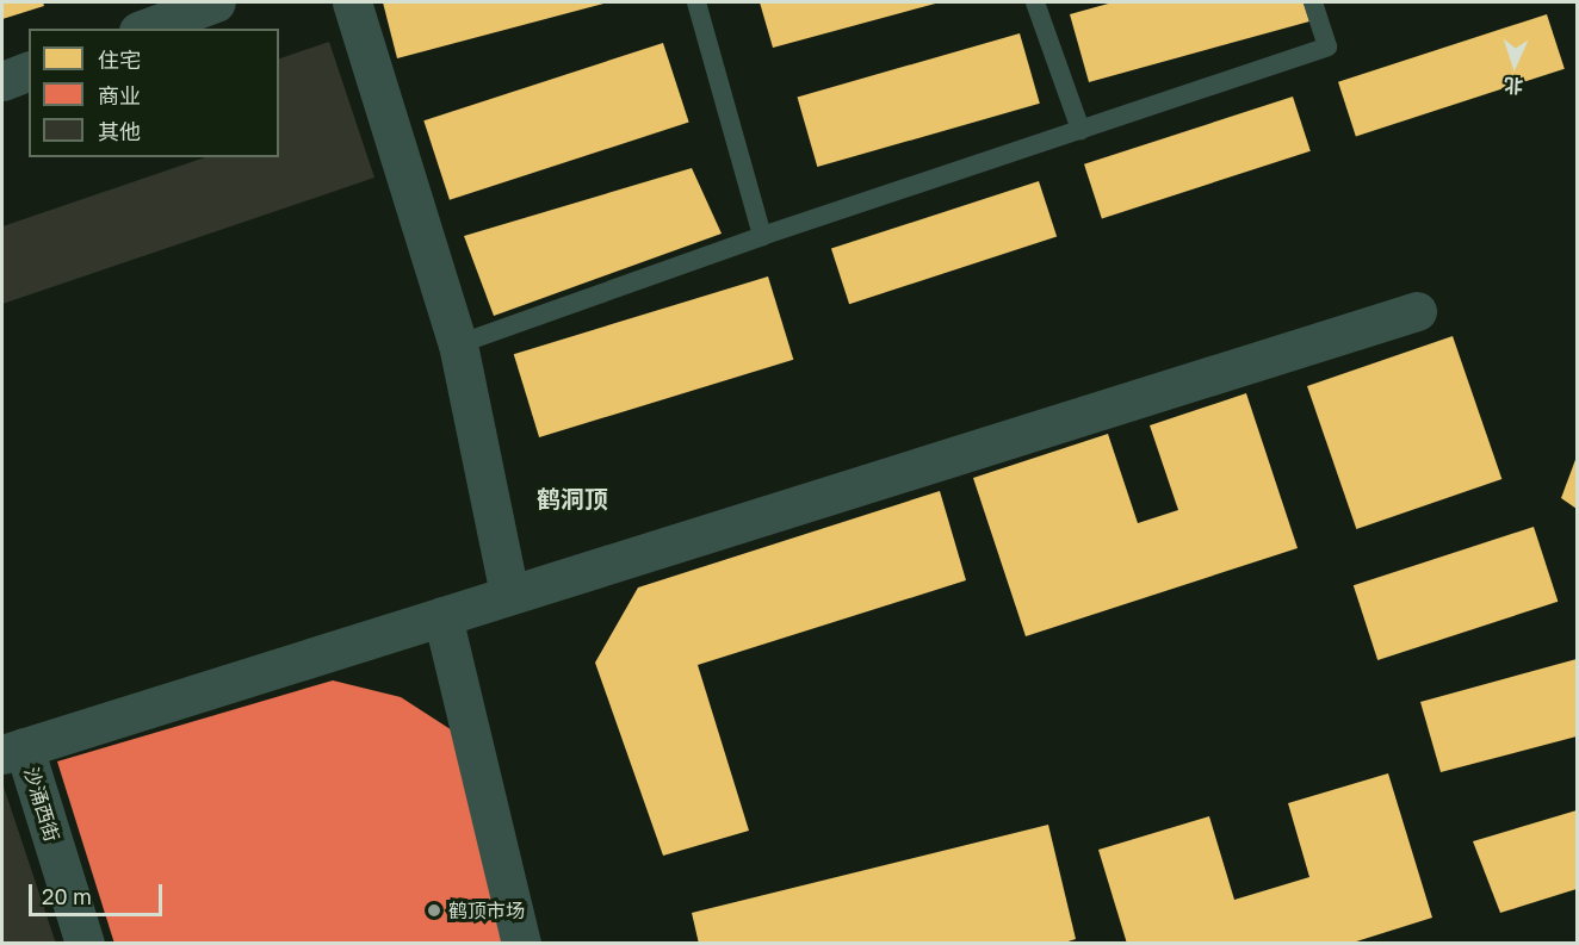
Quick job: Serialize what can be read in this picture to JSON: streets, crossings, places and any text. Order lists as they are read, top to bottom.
{
  "streets": {
    "street": ["沙涌西街"]
  },
  "districts": ["鹤洞顶"],
  "places": ["鹤顶市场"],
  "legend": ["住宅", "商业", "其他"],
  "scale_bar": "20 m",
  "north": "bottom"
}
